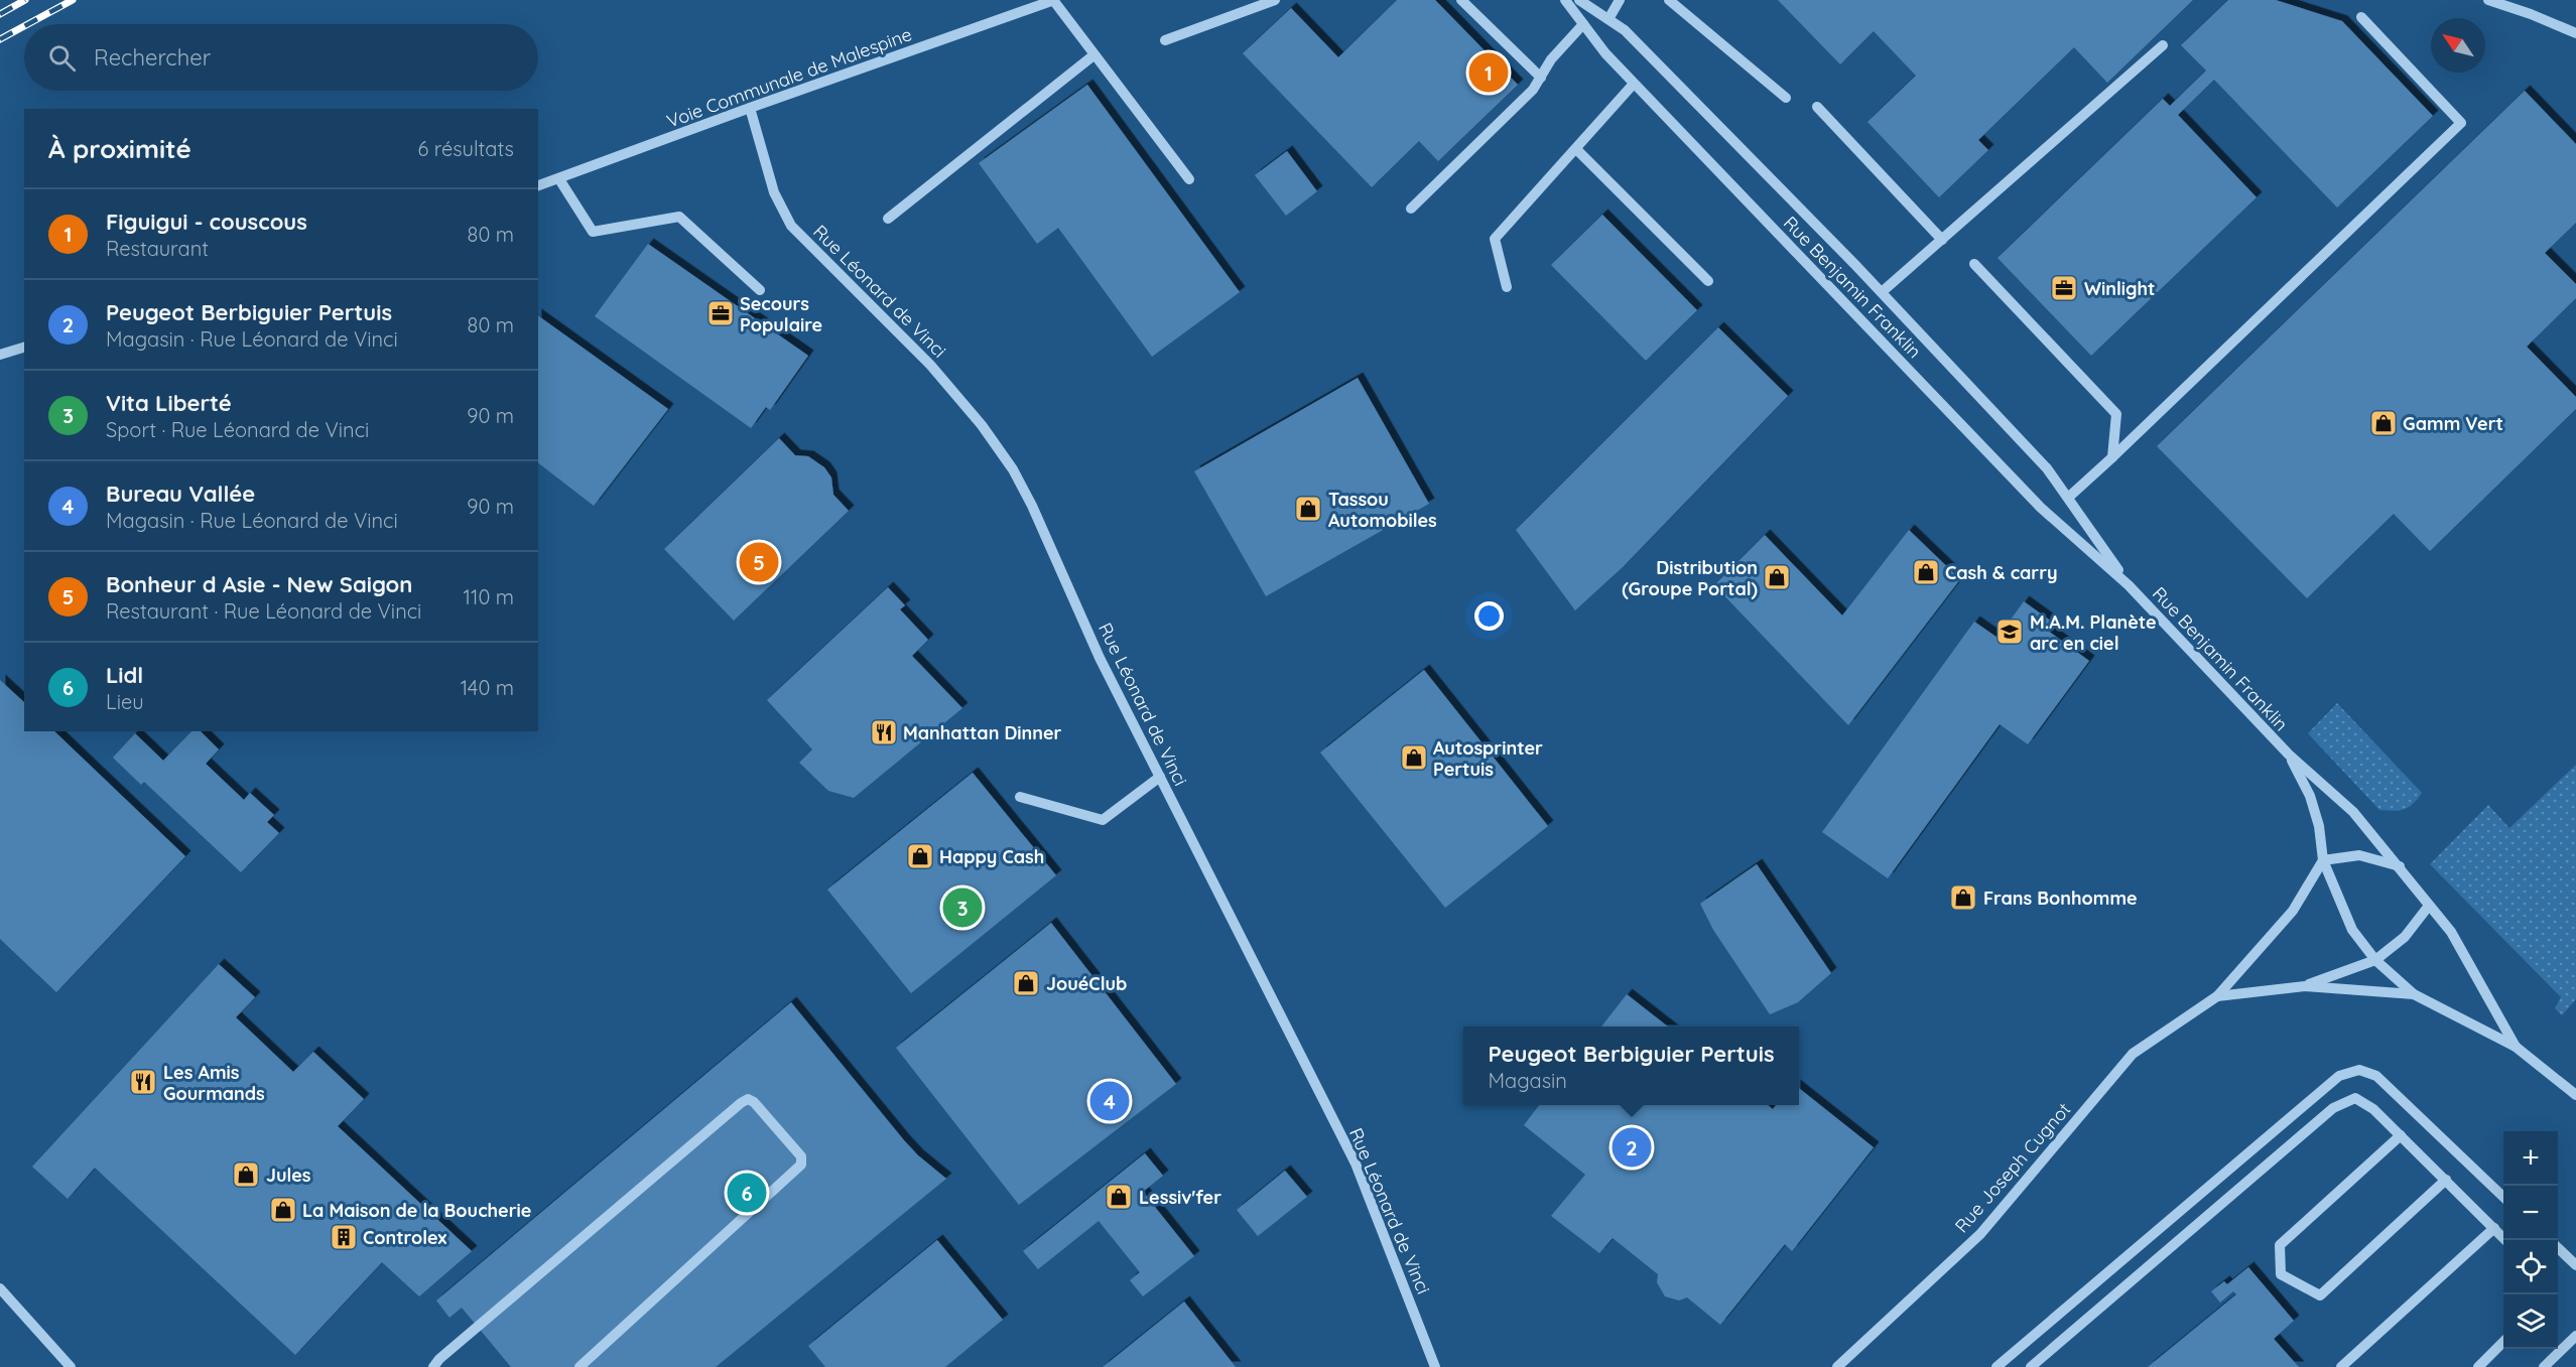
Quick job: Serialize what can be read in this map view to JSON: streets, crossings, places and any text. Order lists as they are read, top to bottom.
{
  "streets": {
    "street": [
      "Voie Communale de Malespine",
      "Rue Benjamin Franklin",
      "Rue Léonard de Vinci",
      "Rue Joseph Cugnot"
    ]
  },
  "crossings": [
    ["Voie Communale de Malespine", "Rue Léonard de Vinci"]
  ],
  "places": {
    "office": ["Winlight", "Secours Populaire"],
    "shop": [
      "Gamm Vert",
      "Tassou Automobiles",
      "Cash & carry",
      "Distribution (Groupe Portal)",
      "Autosprinter Pertuis",
      "Happy Cash",
      "Frans Bonhomme",
      "JouéClub",
      "Jules",
      "Lessiv'fer",
      "La Maison de la Boucherie"
    ],
    "school or university": ["M.A.M. Planète arc en ciel"],
    "restaurant": ["Manhattan Dinner", "Les Amis Gourmands"],
    "building": ["Controlex"]
  },
  "north": "top left",
  "page": {
    "search": "Rechercher",
    "pins": [
      "1",
      "5",
      "3",
      "4",
      "2",
      "6"
    ],
    "heading": ["À proximité", "6 résultats"],
    "list": [
      {
        "mark": "1",
        "name": "Figuigui - couscous",
        "note": "Restaurant",
        "value": "80 m"
      },
      {
        "mark": "2",
        "name": "Peugeot Berbiguier Pertuis",
        "note": "Magasin · Rue Léonard de Vinci",
        "value": "80 m"
      },
      {
        "mark": "3",
        "name": "Vita Liberté",
        "note": "Sport · Rue Léonard de Vinci",
        "value": "90 m"
      },
      {
        "mark": "4",
        "name": "Bureau Vallée",
        "note": "Magasin · Rue Léonard de Vinci",
        "value": "90 m"
      },
      {
        "mark": "5",
        "name": "Bonheur d Asie - New Saigon",
        "note": "Restaurant · Rue Léonard de Vinci",
        "value": "110 m"
      },
      {
        "mark": "6",
        "name": "Lidl",
        "note": "Lieu",
        "value": "140 m"
      }
    ],
    "popup": ["Peugeot Berbiguier Pertuis", "Magasin"],
    "map_buttons": ["+", "−"]
  }
}
